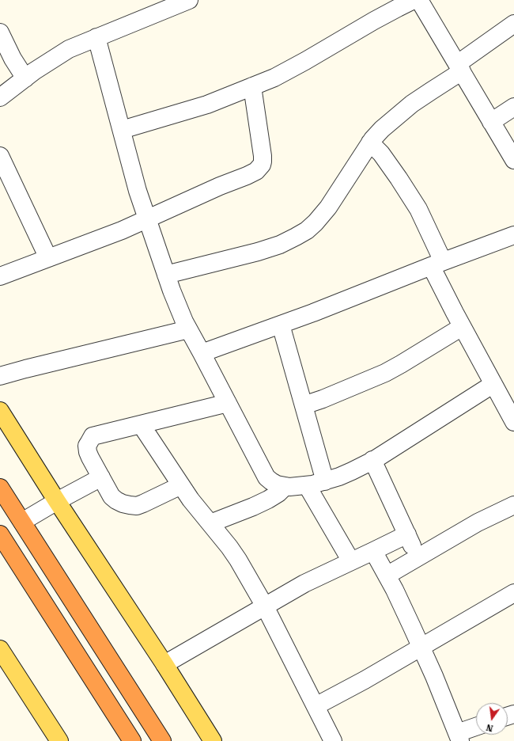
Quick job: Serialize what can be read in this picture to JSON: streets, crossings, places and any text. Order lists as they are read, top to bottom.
{
  "north": "bottom"
}
